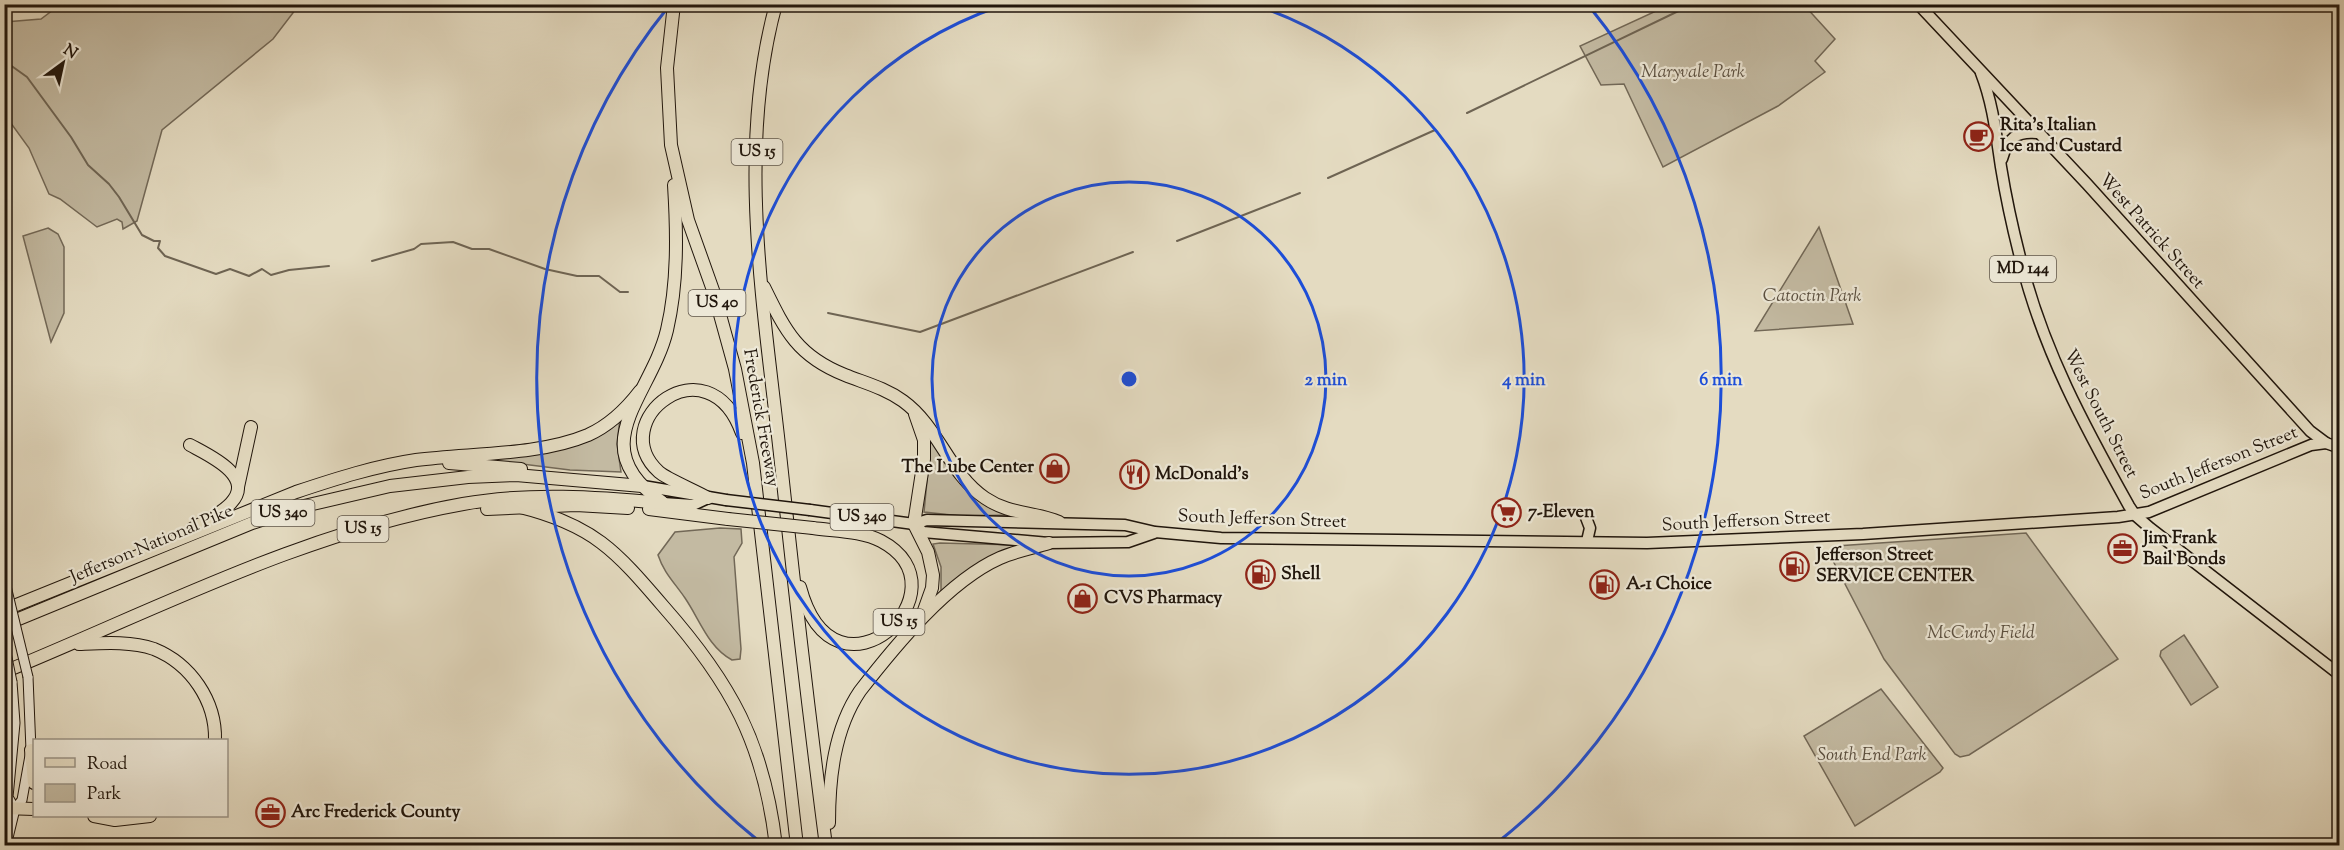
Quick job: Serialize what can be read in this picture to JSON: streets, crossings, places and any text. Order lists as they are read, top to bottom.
{
  "streets": {
    "highway": [
      "US 15",
      "US 40",
      "Frederick Freeway",
      "US 340",
      "Jefferson National Pike"
    ],
    "main road": [
      "West Patrick Street",
      "MD 144",
      "West South Street",
      "South Jefferson Street"
    ]
  },
  "crossings": [
    ["US 15", "Frederick Freeway"],
    ["West Patrick Street", "West South Street"],
    ["West Patrick Street", "South Jefferson Street"],
    ["West South Street", "South Jefferson Street"],
    ["South Jefferson Street", "Jefferson National Pike"]
  ],
  "parks": [
    "Maryvale Park",
    "Catoctin Park",
    "McCurdy Field",
    "South End Park"
  ],
  "places": {
    "cafe": ["Rita's Italian Ice and Custard"],
    "shop": ["The Lube Center", "CVS Pharmacy"],
    "restaurant": ["McDonald's"],
    "supermarket": ["7-Eleven"],
    "office": ["Jim Frank Bail Bonds", "Arc Frederick County"],
    "fuel station": ["Jefferson Street SERVICE CENTER", "Shell", "A-1 Choice"]
  },
  "legend": ["Road", "Park"],
  "north": "top right",
  "rings": ["2 min", "4 min", "6 min"]
}
